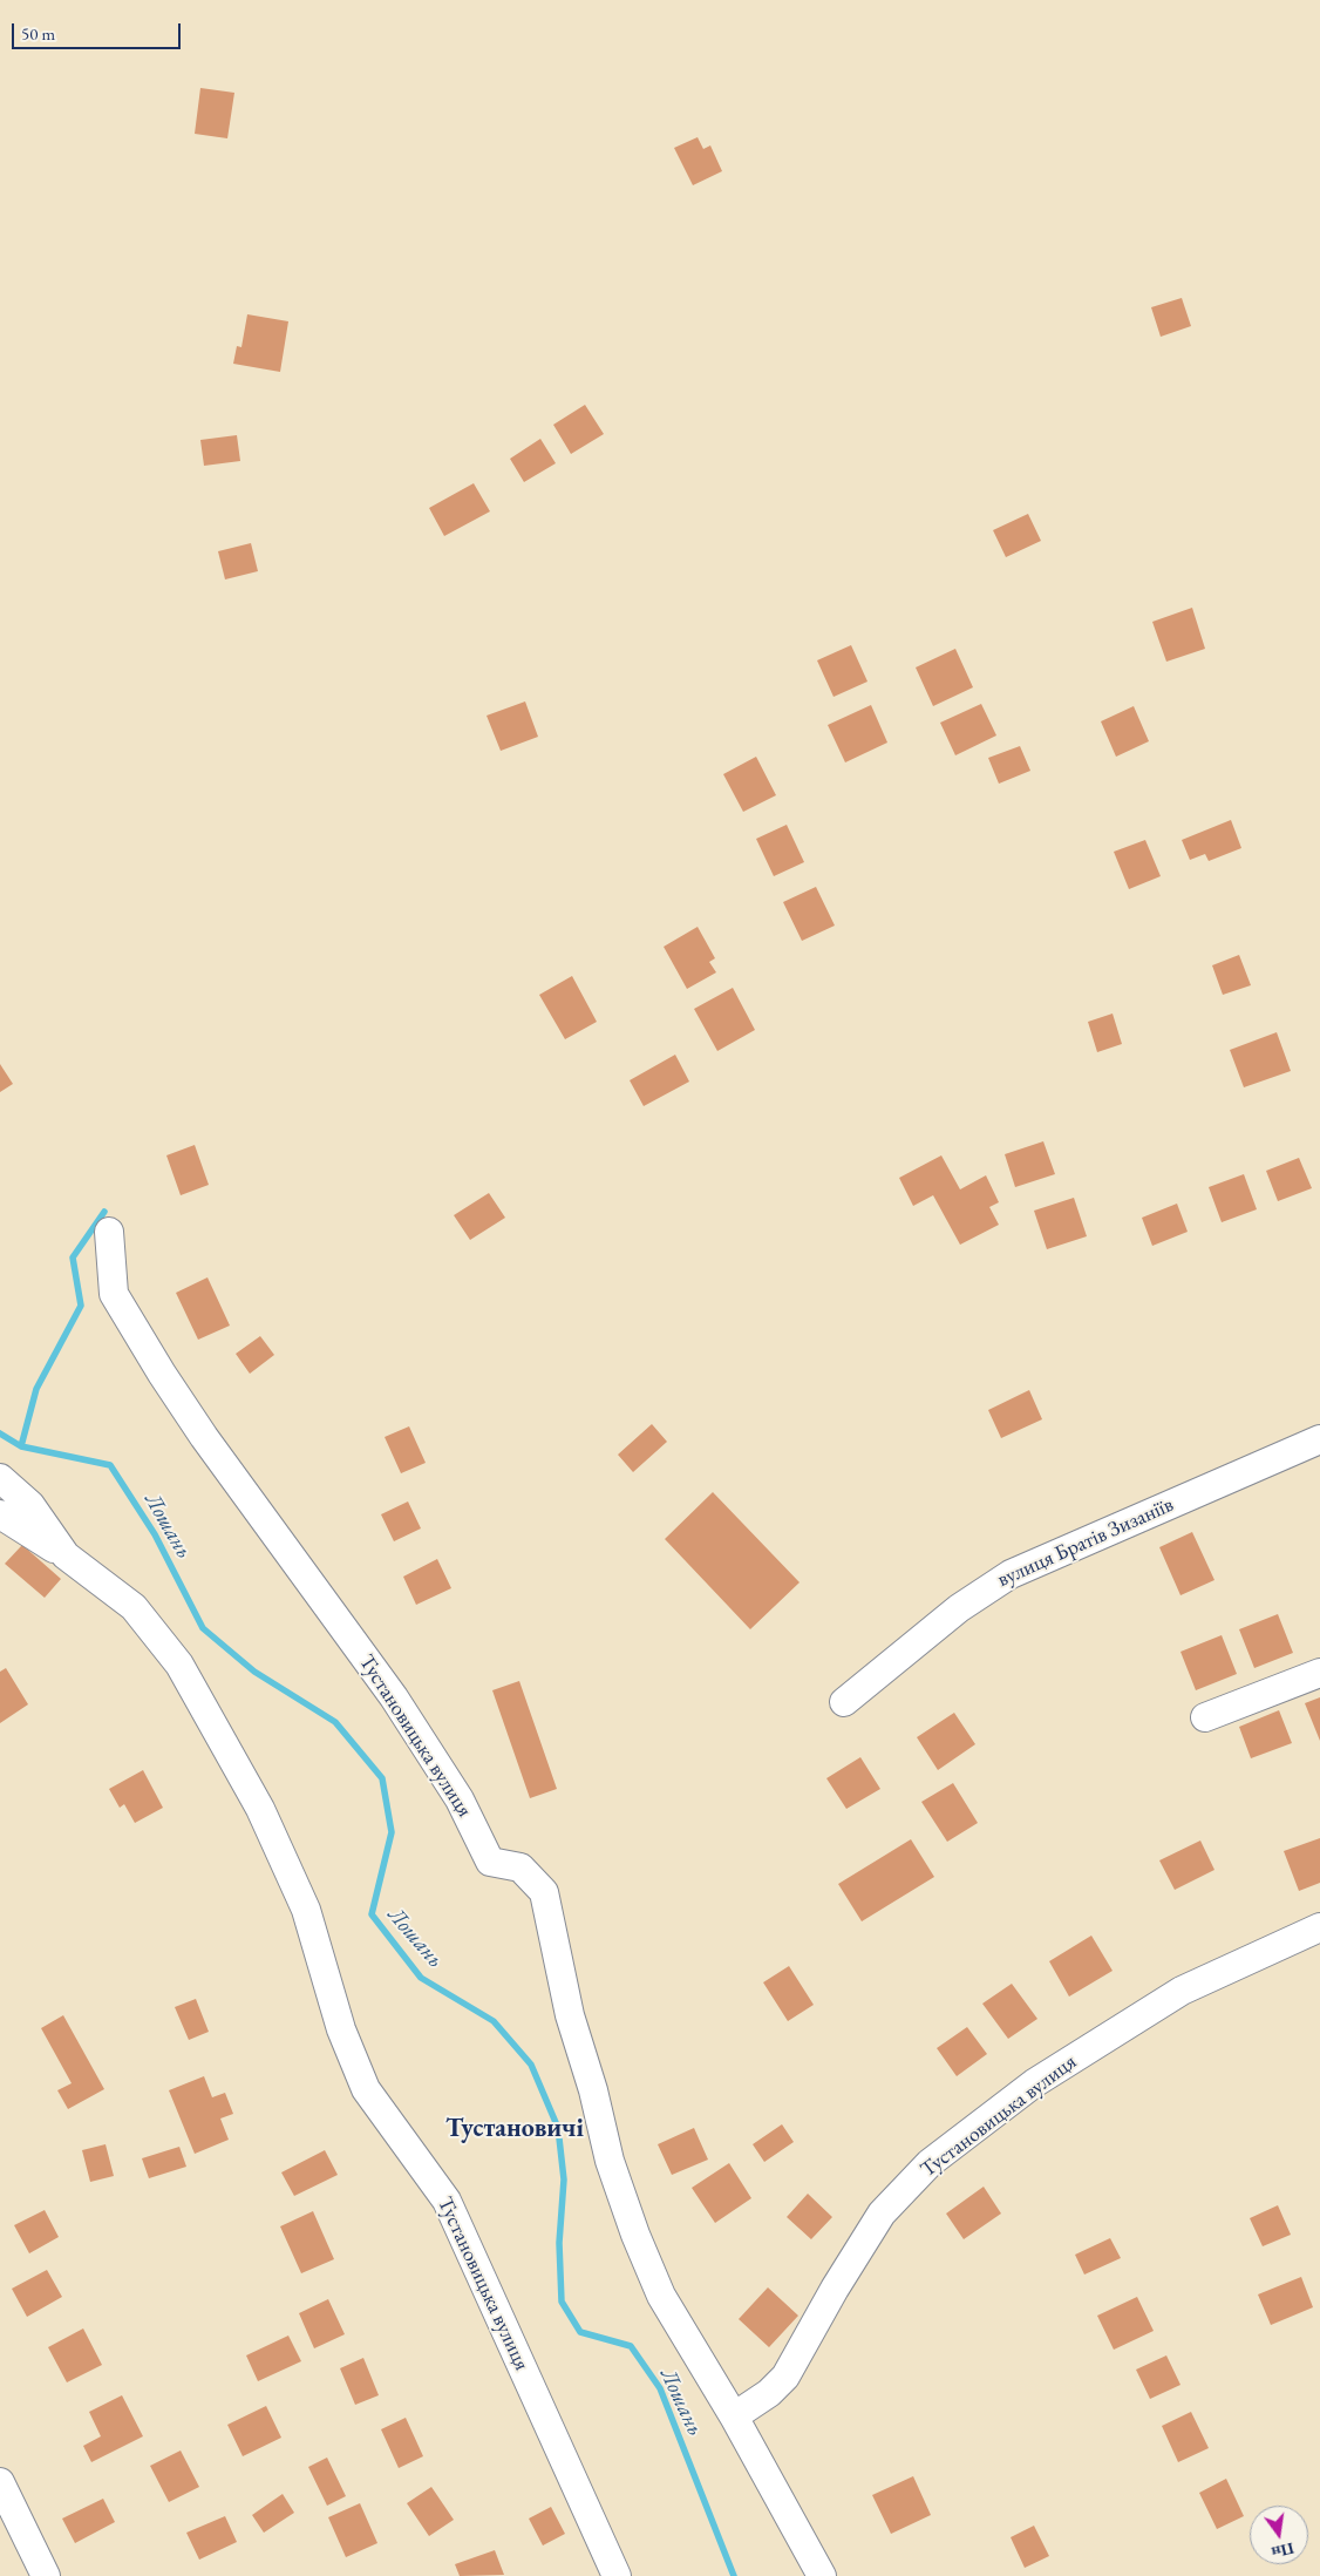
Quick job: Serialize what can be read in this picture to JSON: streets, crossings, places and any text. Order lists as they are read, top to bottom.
{
  "streets": {
    "street": ["вулиця Братів Зизаніїв", "Тустановицька вулиця"]
  },
  "districts": ["Тустановичі"],
  "water": ["Лошань"],
  "scale_bar": "50 m",
  "north": "bottom"
}
